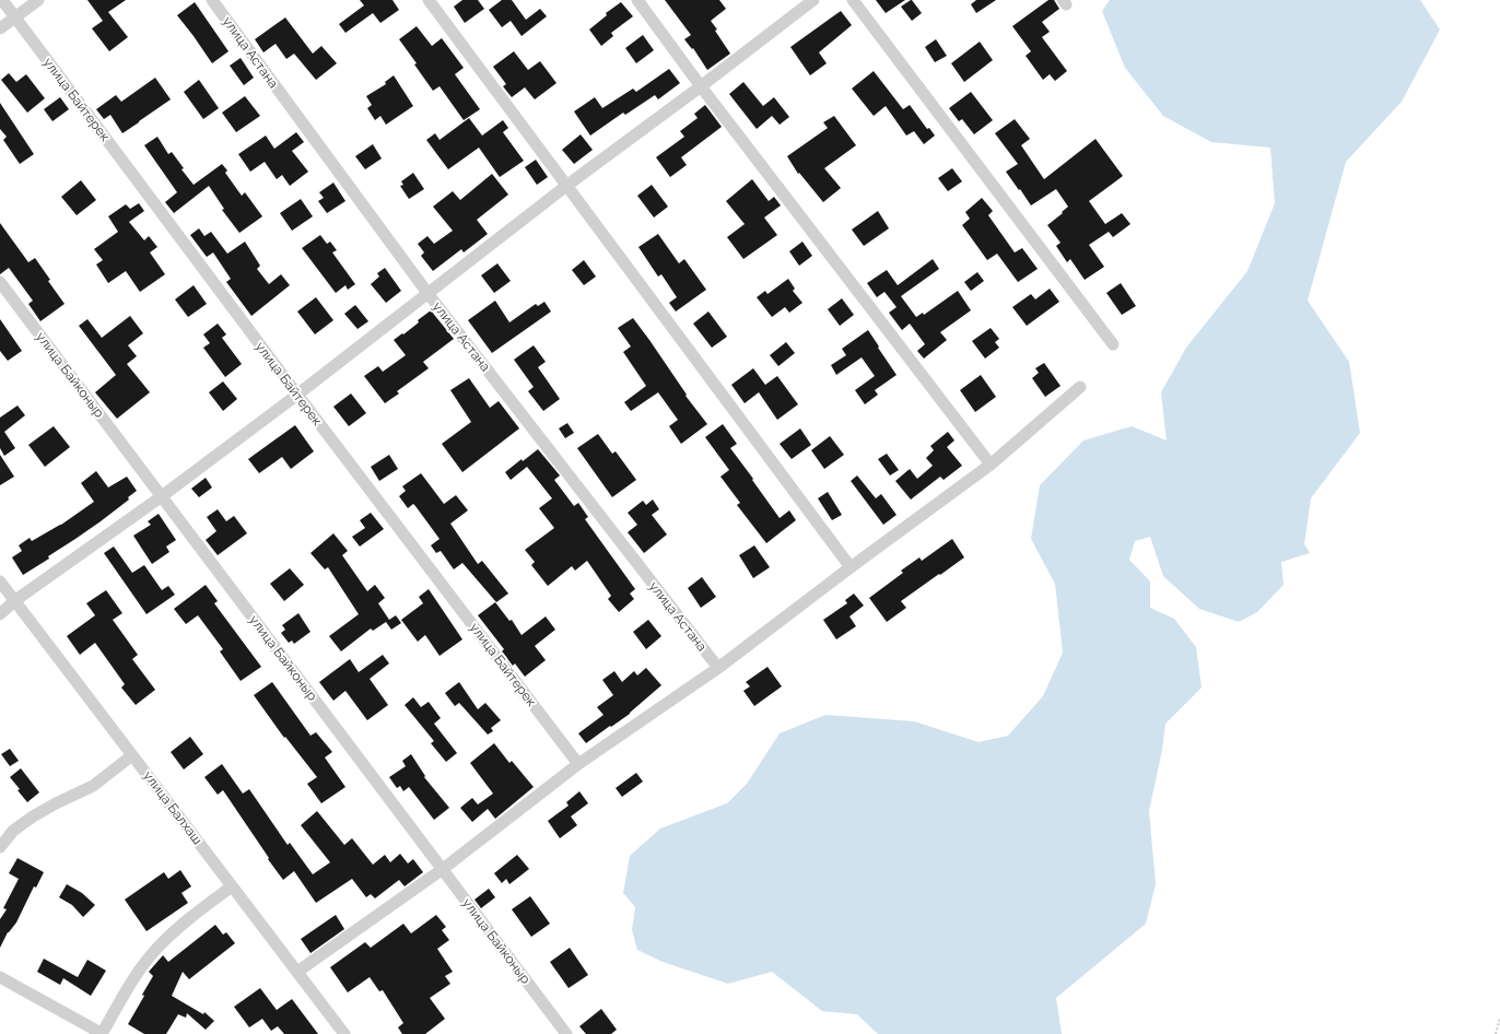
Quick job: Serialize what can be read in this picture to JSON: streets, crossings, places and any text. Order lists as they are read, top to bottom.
{
  "streets": {
    "street": [
      "улица Астана",
      "улица Байтерек",
      "улица Байконыр",
      "улица Балхаш"
    ]
  }
}
